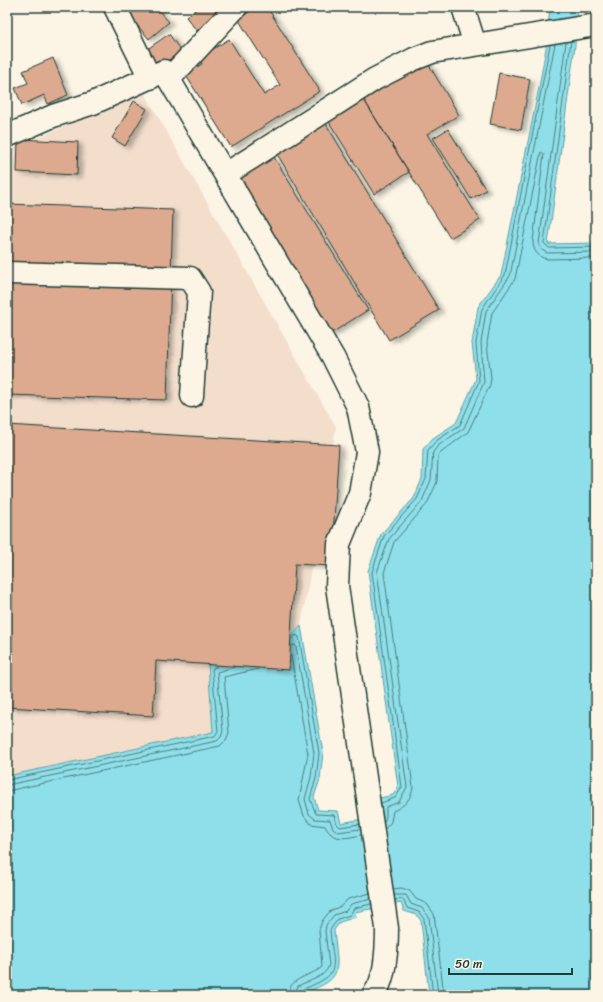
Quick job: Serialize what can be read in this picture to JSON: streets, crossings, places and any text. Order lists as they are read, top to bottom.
{
  "scale_bar": "50 m"
}
